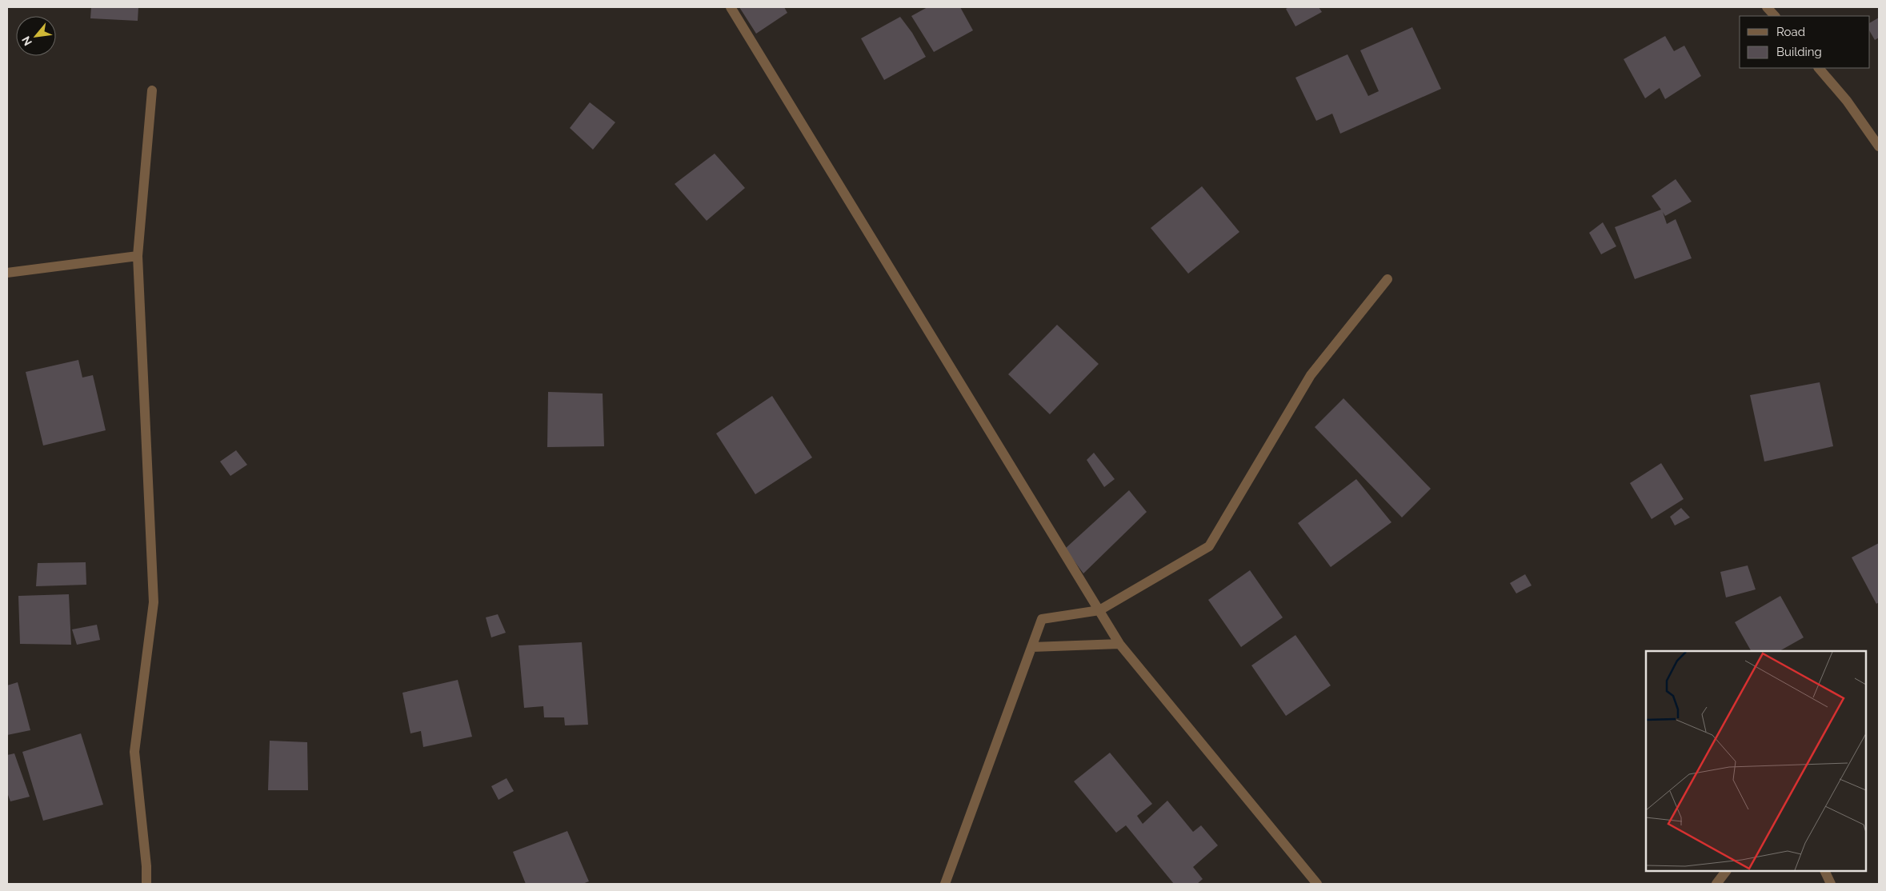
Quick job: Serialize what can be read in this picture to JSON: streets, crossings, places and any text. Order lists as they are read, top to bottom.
{
  "legend": ["Road", "Building"],
  "north": "bottom left"
}
